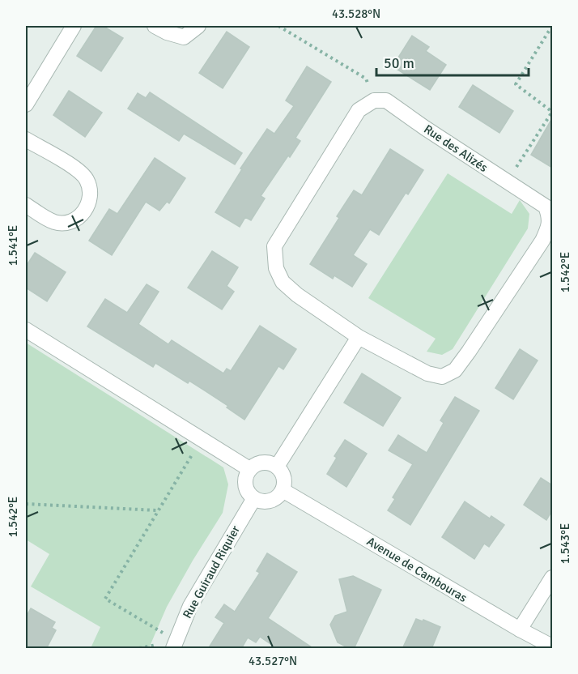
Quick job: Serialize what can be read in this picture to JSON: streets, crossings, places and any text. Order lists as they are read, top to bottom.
{
  "streets": {
    "street": ["Rue des Alizés", "Avenue de Cambouras", "Rue Guiraud Riquier"]
  },
  "crossings": [
    ["Avenue de Cambouras", "Rue Guiraud Riquier"]
  ],
  "scale_bar": "50 m",
  "coordinates": [
    "43.528°N",
    "1.541°E",
    "1.542°E",
    "1.543°E",
    "43.527°N"
  ]
}
